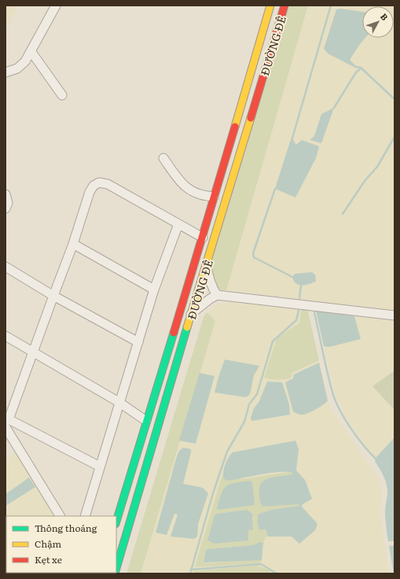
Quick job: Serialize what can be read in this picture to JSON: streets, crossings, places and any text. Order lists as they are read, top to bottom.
{
  "streets": {
    "street": ["ĐƯỜNG ĐÊ"]
  },
  "legend": ["Thông thoáng", "Chậm", "Kẹt xe"],
  "north": "top right"
}
